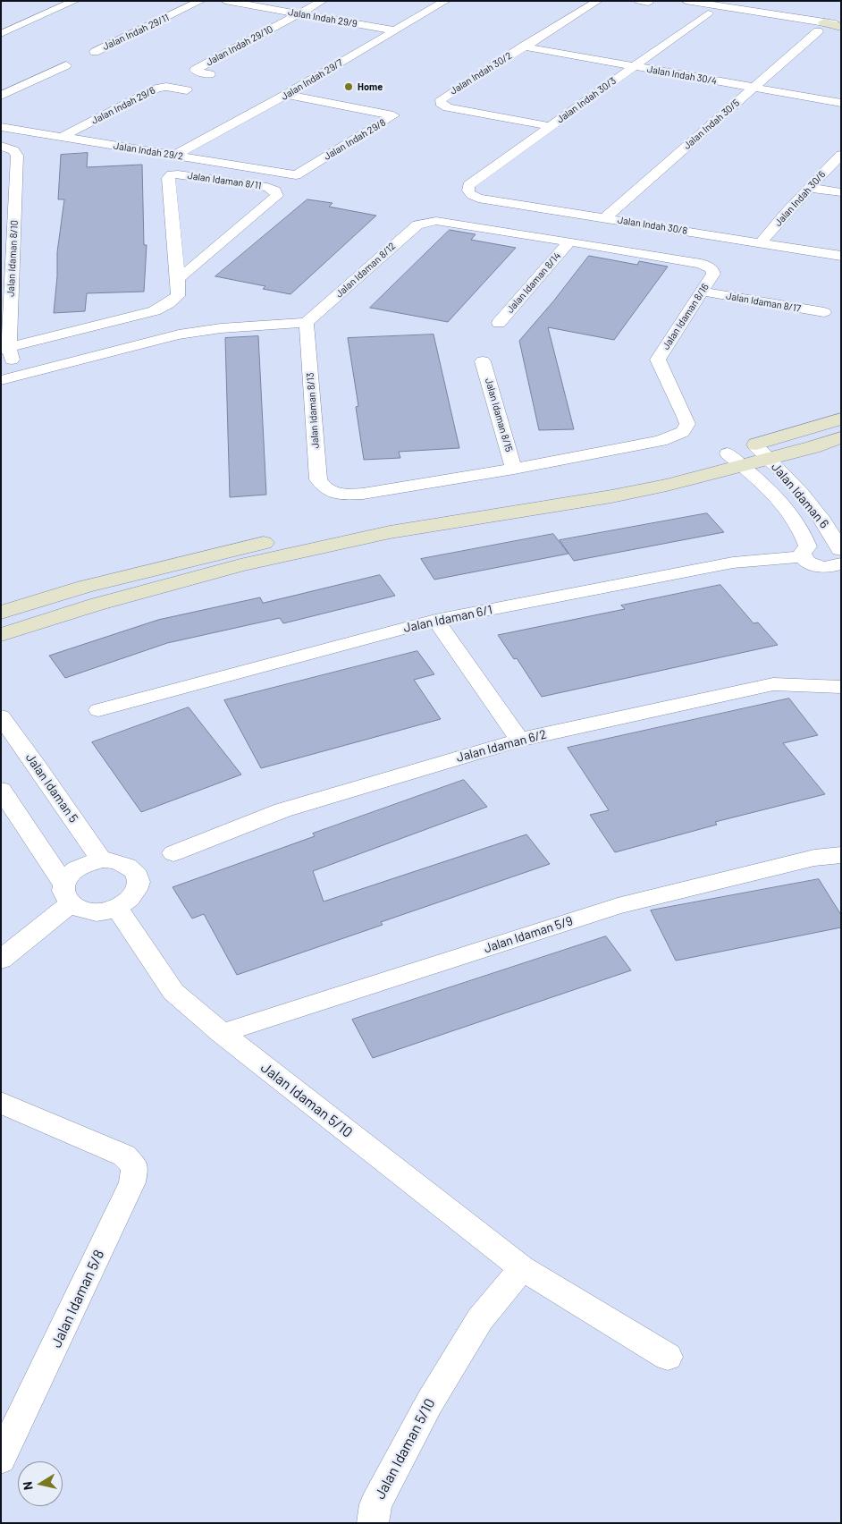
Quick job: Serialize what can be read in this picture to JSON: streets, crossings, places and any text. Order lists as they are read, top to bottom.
{
  "streets": {
    "street": [
      "Jalan Indah 29/9",
      "Jalan Indah 29/11",
      "Jalan Indah 29/10",
      "Jalan Indah 30/2",
      "Jalan Indah 30/4",
      "Jalan Indah 29/7",
      "Jalan Indah 30/3",
      "Jalan Indah 29/6",
      "Jalan Indah 30/5",
      "Jalan Indah 29/8",
      "Jalan Indah 29/2",
      "Jalan Idaman 8/11",
      "Jalan Indah 30/6",
      "Jalan Indah 30/8",
      "Jalan Idaman 8/10",
      "Jalan Idaman 8/12",
      "Jalan Idaman 8/14",
      "Jalan Idaman 8/17",
      "Jalan Idaman 8/16",
      "Jalan Idaman 8/13",
      "Jalan Idaman 8/15",
      "Jalan Idaman 6",
      "Jalan Idaman 6/1",
      "Jalan Idaman 6/2",
      "Jalan Idaman 5",
      "Jalan Idaman 5/9",
      "Jalan Idaman 5/10",
      "Jalan Idaman 5/8"
    ]
  },
  "crossings": [
    ["Jalan Indah 29/9", "Jalan Indah 29/10"],
    ["Jalan Indah 29/9", "Jalan Indah 29/7"],
    ["Jalan Indah 30/2", "Jalan Indah 30/4"],
    ["Jalan Indah 30/2", "Jalan Indah 30/3"],
    ["Jalan Indah 30/4", "Jalan Indah 30/3"],
    ["Jalan Indah 30/4", "Jalan Indah 30/5"],
    ["Jalan Indah 29/7", "Jalan Indah 29/8"],
    ["Jalan Indah 29/7", "Jalan Indah 29/2"],
    ["Jalan Indah 30/3", "Jalan Indah 30/8"],
    ["Jalan Indah 29/6", "Jalan Indah 29/2"],
    ["Jalan Indah 30/5", "Jalan Indah 30/8"],
    ["Jalan Indah 29/8", "Jalan Indah 29/2"],
    ["Jalan Idaman 8/11", "Jalan Idaman 8/10"],
    ["Jalan Indah 30/6", "Jalan Indah 30/8"],
    ["Jalan Idaman 8/12", "Jalan Idaman 8/14"],
    ["Jalan Idaman 8/12", "Jalan Idaman 8/16"],
    ["Jalan Idaman 8/12", "Jalan Idaman 8/13"],
    ["Jalan Idaman 8/14", "Jalan Idaman 8/16"],
    ["Jalan Idaman 8/17", "Jalan Idaman 8/16"],
    ["Jalan Idaman 8/16", "Jalan Idaman 8/13"],
    ["Jalan Idaman 8/16", "Jalan Idaman 8/15"],
    ["Jalan Idaman 8/13", "Jalan Idaman 8/15"],
    ["Jalan Idaman 6", "Jalan Idaman 6/1"],
    ["Jalan Idaman 5", "Jalan Idaman 5/10"],
    ["Jalan Idaman 5/9", "Jalan Idaman 5/10"]
  ],
  "places": ["Home"],
  "north": "left"
}
